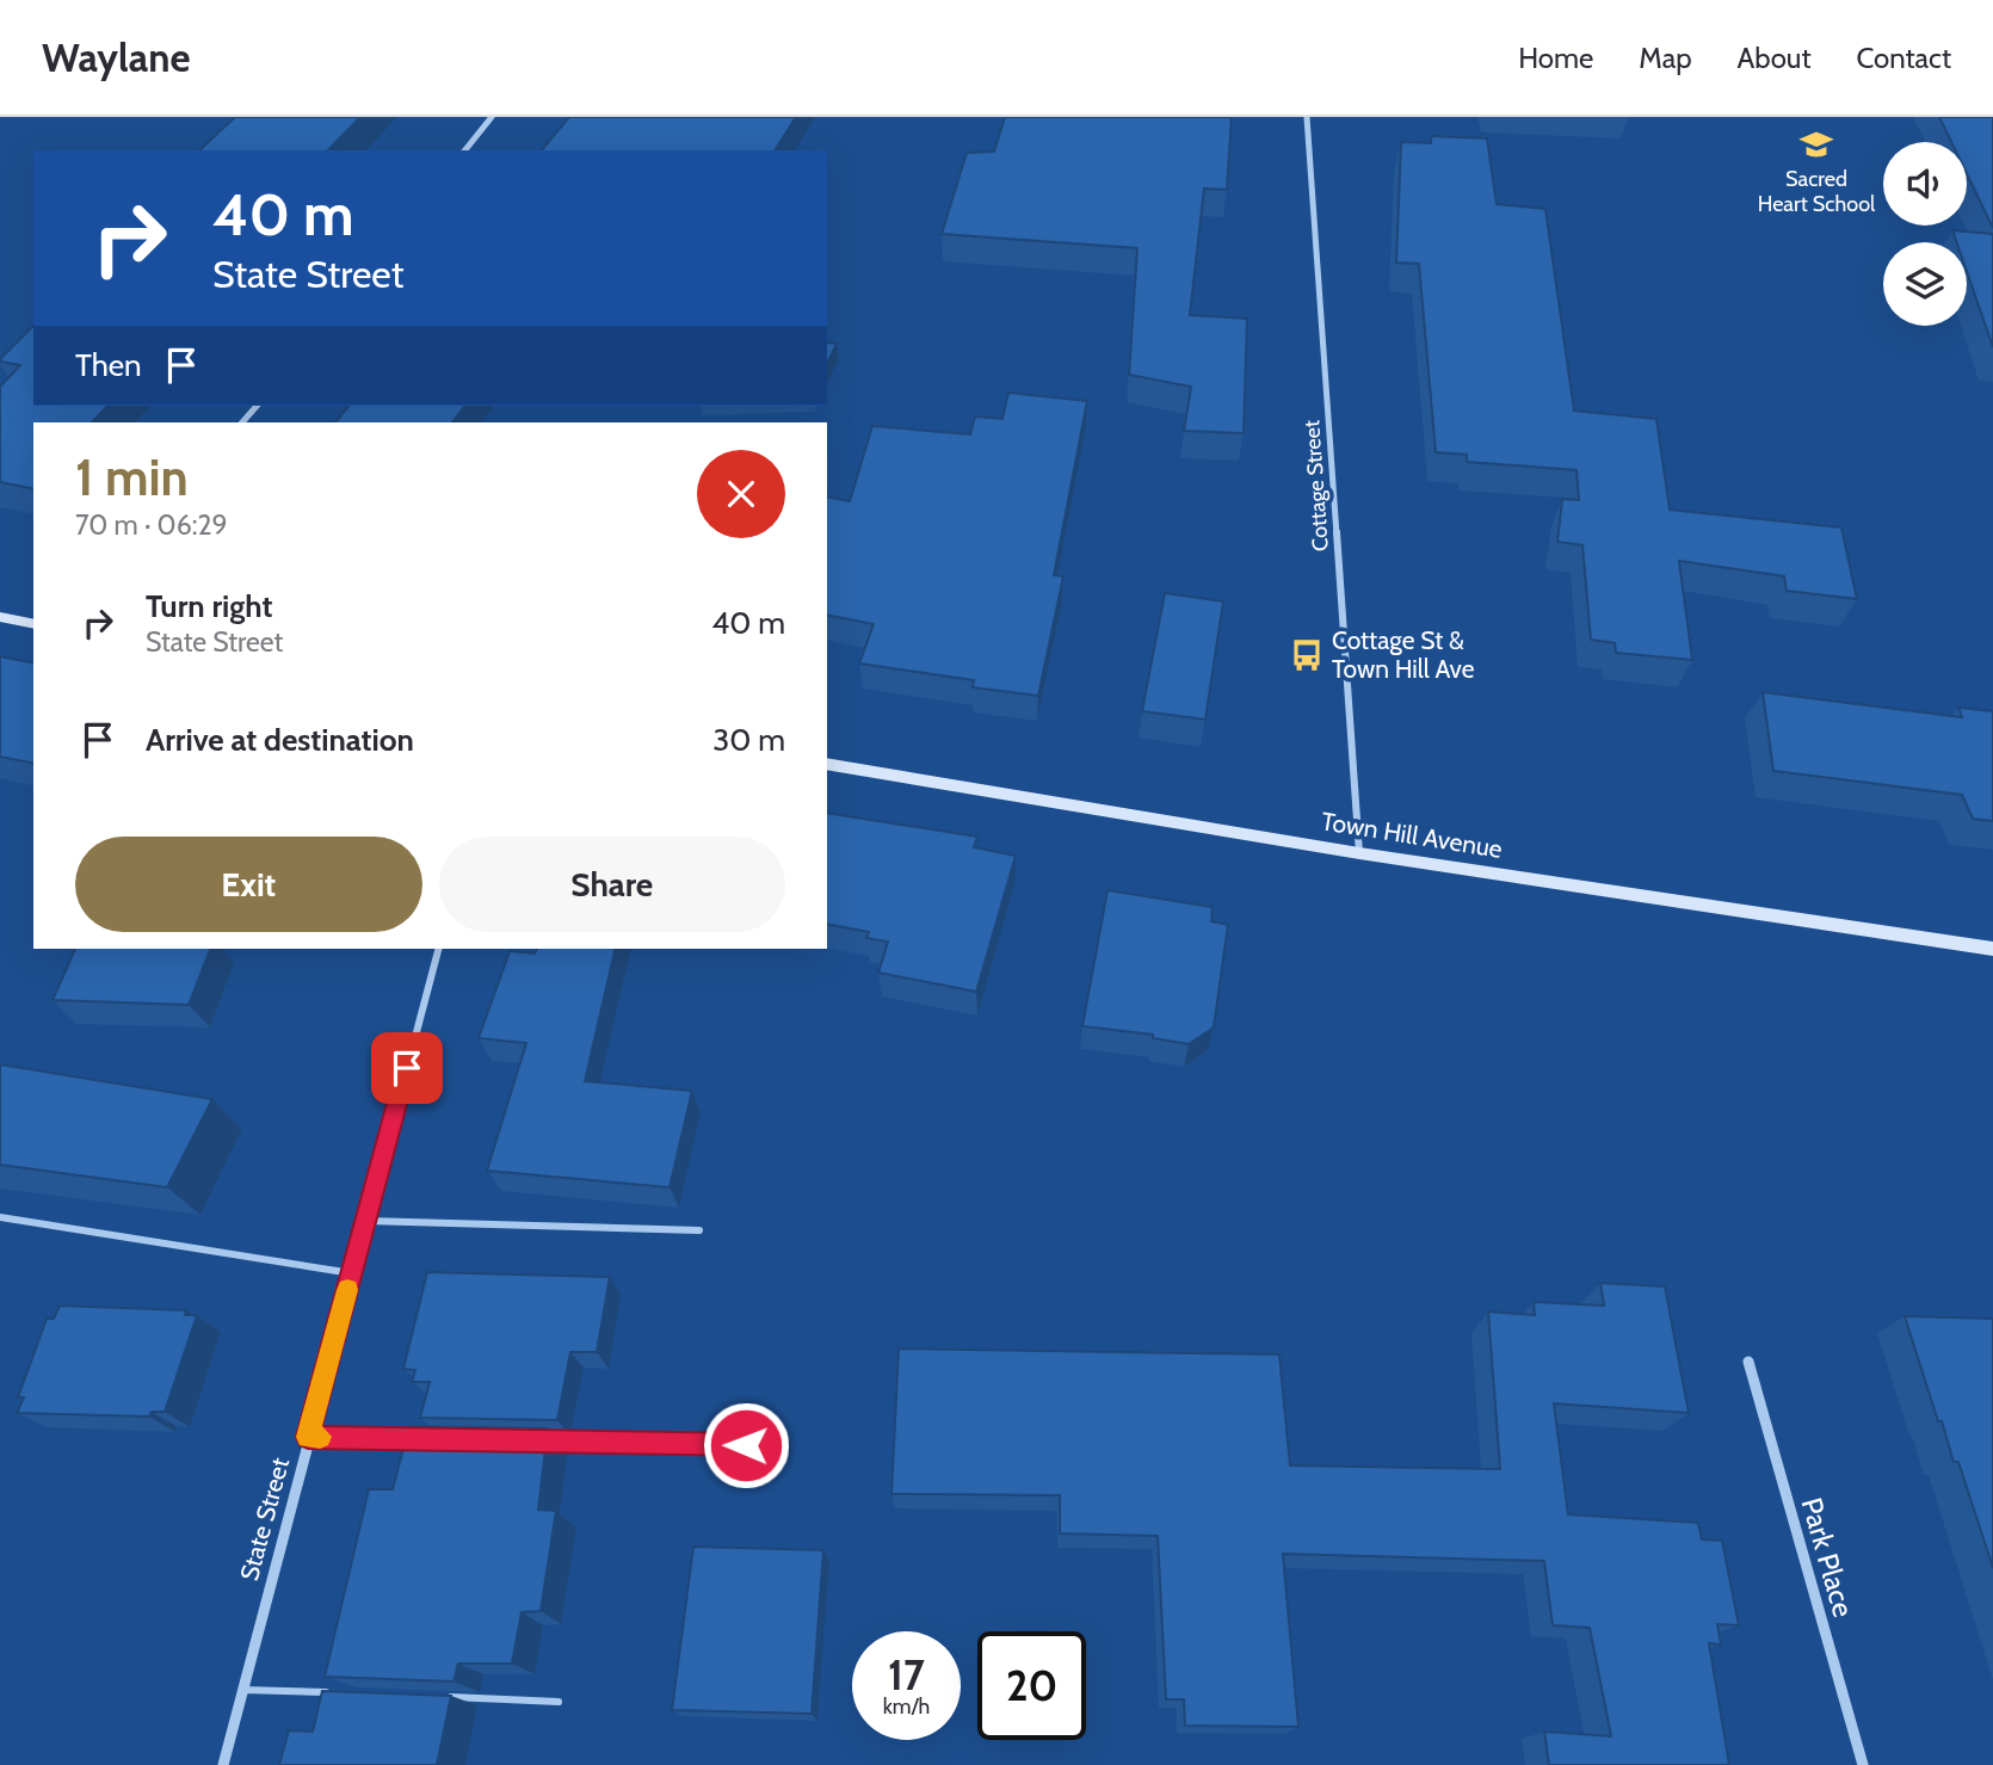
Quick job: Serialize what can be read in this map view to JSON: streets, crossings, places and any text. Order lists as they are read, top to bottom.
{
  "streets": {
    "street": [
      "Cottage Street",
      "Town Hill Avenue",
      "State Street",
      "Park Place"
    ]
  },
  "crossings": [
    ["Cottage Street", "Town Hill Avenue"]
  ],
  "places": {
    "school or university": ["Sacred Heart School"],
    "bus stop": ["Cottage St & Town Hill Ave"]
  },
  "page": {
    "header": "Waylane",
    "nav": [
      "Home",
      "Map",
      "About",
      "Contact"
    ],
    "turn": ["40 m", "State Street"],
    "then": "Then",
    "heading": ["1 min", "70 m · 06:29"],
    "list": [
      {
        "name": "Turn right",
        "note": "State Street",
        "value": "40 m"
      },
      {
        "name": "Arrive at destination",
        "value": "30 m"
      }
    ],
    "buttons": ["Exit", "Share"],
    "speed": "17 km/h",
    "limit": "20"
  }
}
